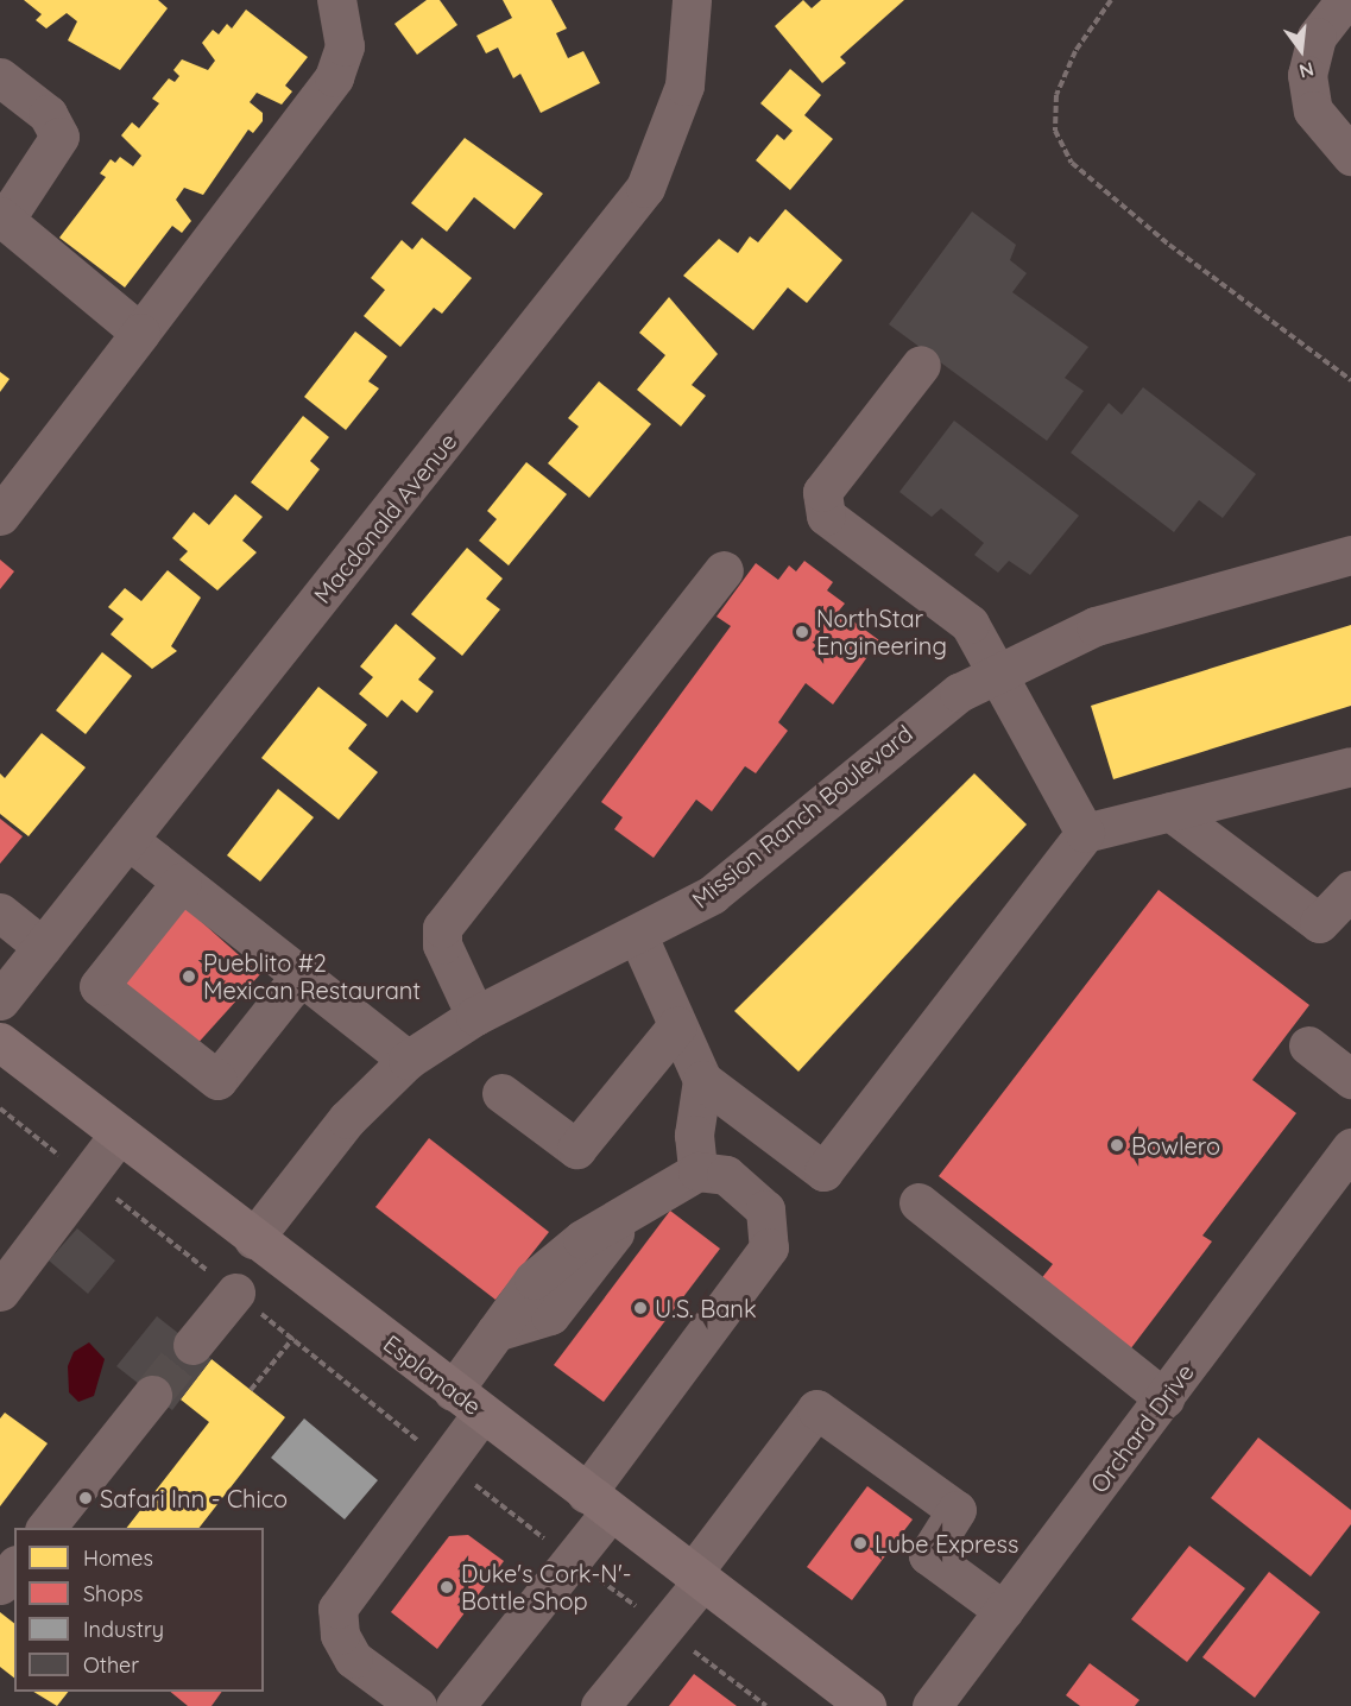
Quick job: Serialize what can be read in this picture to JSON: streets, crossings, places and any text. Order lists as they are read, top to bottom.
{
  "streets": {
    "main road": ["Esplanade"],
    "street": ["Macdonald Avenue", "Mission Ranch Boulevard", "Orchard Drive"]
  },
  "crossings": [
    ["Mission Ranch Boulevard", "Esplanade"]
  ],
  "places": [
    "NorthStar Engineering",
    "Pueblito #2 Mexican Restaurant",
    "Bowlero",
    "U.S. Bank",
    "Safari Inn - Chico",
    "Lube Express",
    "Duke's Cork-N'- Bottle Shop"
  ],
  "legend": [
    "Homes",
    "Shops",
    "Industry",
    "Other"
  ],
  "north": "bottom"
}
